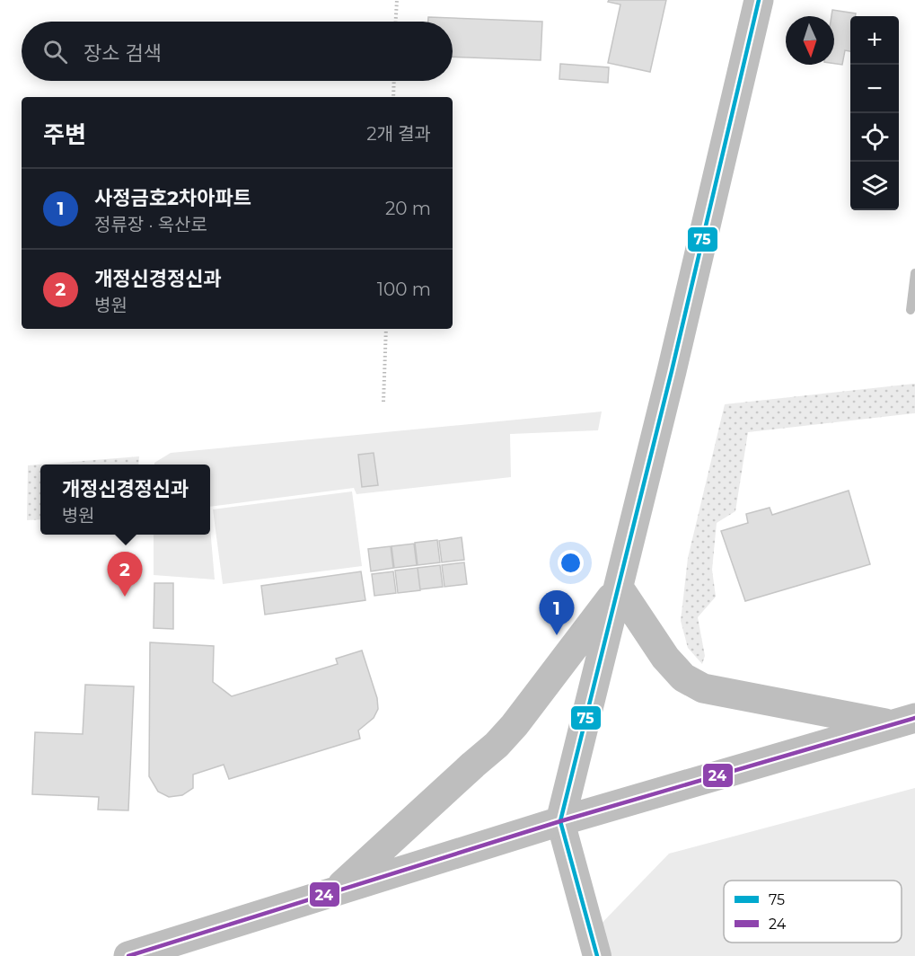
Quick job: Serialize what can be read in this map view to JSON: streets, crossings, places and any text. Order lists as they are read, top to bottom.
{
  "lines": ["transit line 75", "transit line 24"],
  "legend": ["75", "24"],
  "north": "bottom",
  "page": {
    "map_buttons": ["+", "−"],
    "search": "장소 검색",
    "heading": ["주변", "2개 결과"],
    "list": [
      {
        "mark": "1",
        "name": "사정금호2차아파트",
        "note": "정류장 · 옥산로",
        "value": "20 m"
      },
      {
        "mark": "2",
        "name": "개정신경정신과",
        "note": "병원",
        "value": "100 m"
      }
    ],
    "popup": ["개정신경정신과", "병원"],
    "pins": ["2", "1"]
  }
}
